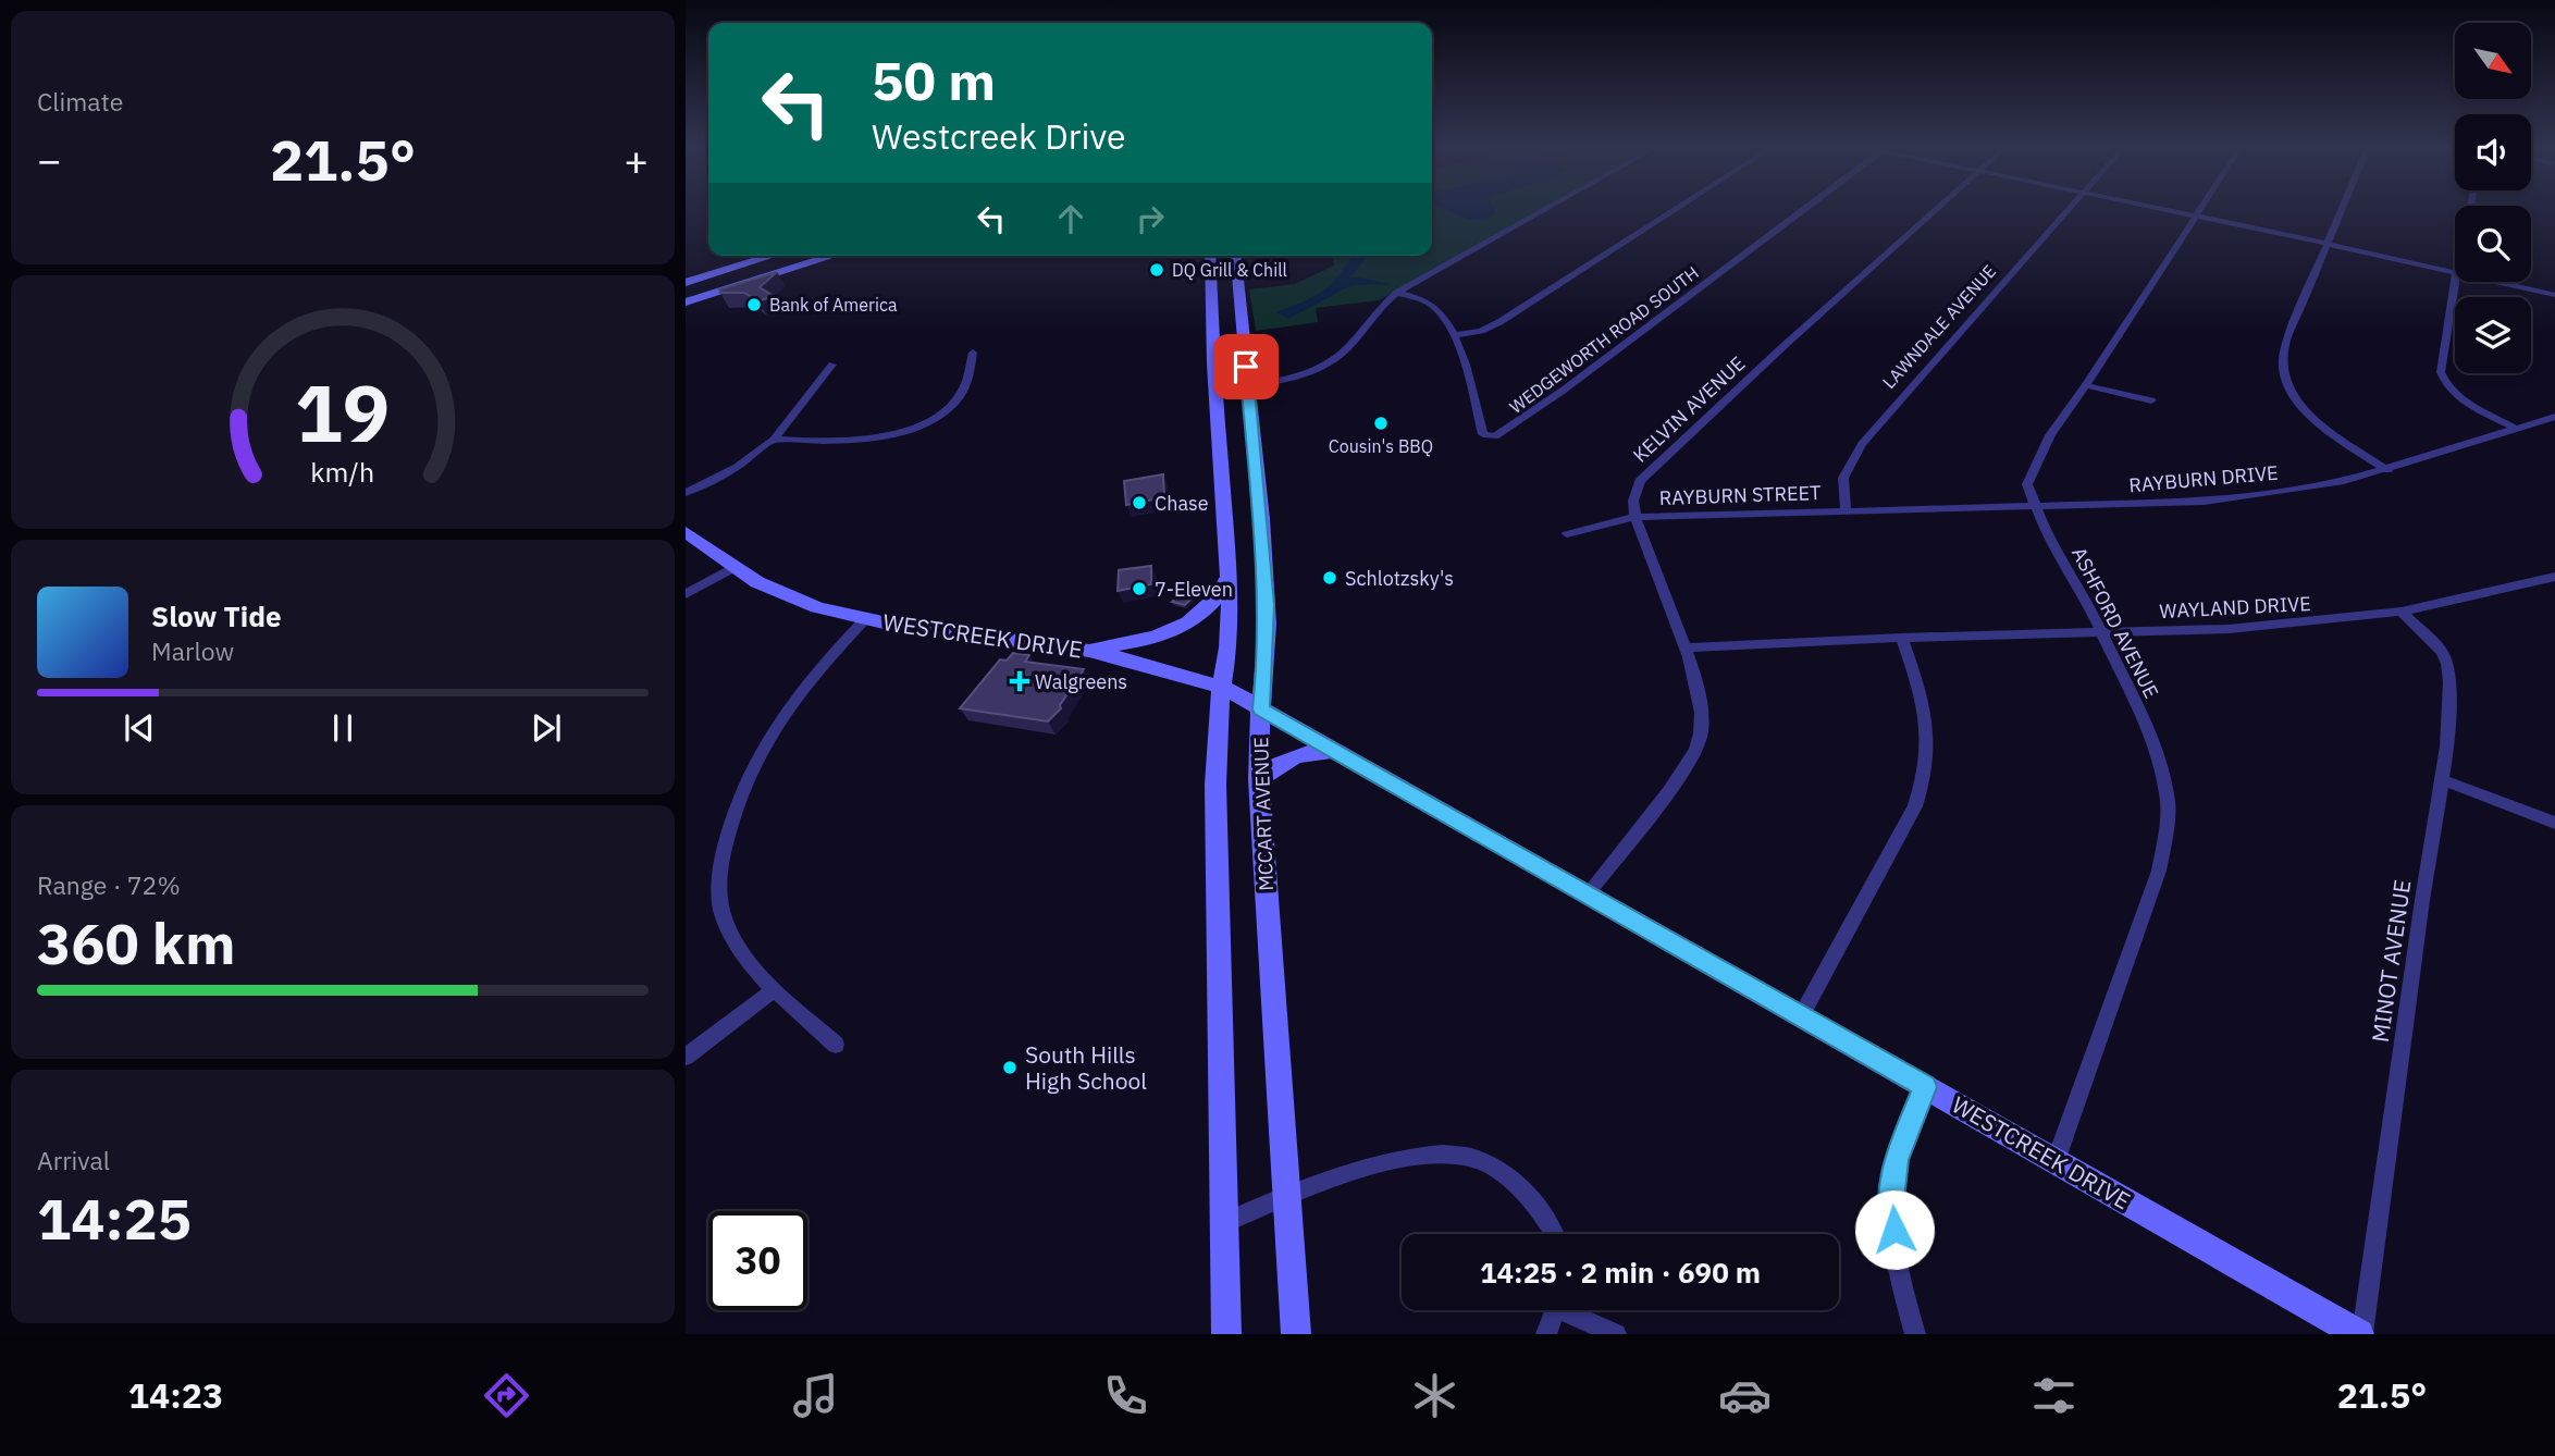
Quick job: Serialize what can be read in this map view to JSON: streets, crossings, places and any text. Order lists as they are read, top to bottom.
{
  "streets": {
    "main road": ["WESTCREEK DRIVE", "MCCART AVENUE"],
    "street": [
      "LAWNDALE AVENUE",
      "WEDGEWORTH ROAD SOUTH",
      "KELVIN AVENUE",
      "RAYBURN DRIVE",
      "RAYBURN STREET",
      "WAYLAND DRIVE",
      "ASHFORD AVENUE",
      "MINOT AVENUE"
    ]
  },
  "crossings": [
    ["LAWNDALE AVENUE", "RAYBURN DRIVE"],
    ["LAWNDALE AVENUE", "RAYBURN STREET"],
    ["KELVIN AVENUE", "RAYBURN STREET"],
    ["KELVIN AVENUE", "WAYLAND DRIVE"],
    ["KELVIN AVENUE", "WESTCREEK DRIVE"],
    ["RAYBURN DRIVE", "RAYBURN STREET"],
    ["RAYBURN DRIVE", "ASHFORD AVENUE"],
    ["WAYLAND DRIVE", "ASHFORD AVENUE"],
    ["WAYLAND DRIVE", "MINOT AVENUE"],
    ["ASHFORD AVENUE", "WESTCREEK DRIVE"],
    ["WESTCREEK DRIVE", "MCCART AVENUE"],
    ["WESTCREEK DRIVE", "MINOT AVENUE"]
  ],
  "places": {
    "other": [
      "DQ Grill & Chill",
      "Bank of America",
      "Cousin's BBQ",
      "Chase",
      "Schlotzsky's",
      "7-Eleven",
      "South Hills High School"
    ],
    "health": ["Walgreens"]
  },
  "north": "bottom right",
  "page": {
    "tile": [
      "Climate",
      ["Range · 72%", "360 km"],
      ["Arrival", "14:25"]
    ],
    "turn": ["50 m", "Westcreek Drive"],
    "heat": ["−", "21.5°", "+"],
    "song": ["Slow Tide", "Marlow"],
    "limit": "30",
    "trip": "14:25 · 2 min · 690 m",
    "tabs": ["14:23", "21.5°"],
    "gauge": ["19", "km/h"]
  }
}
